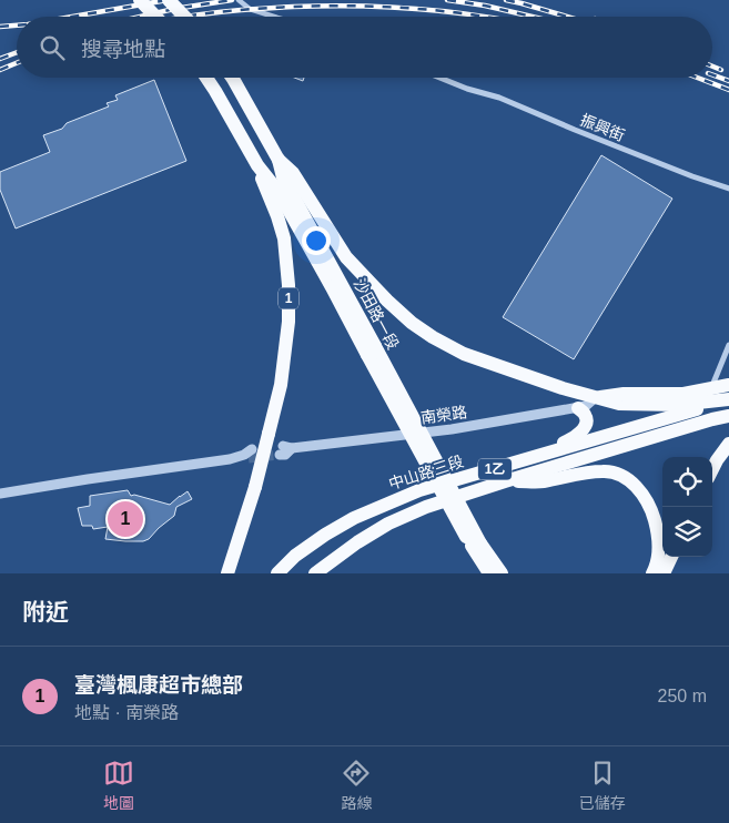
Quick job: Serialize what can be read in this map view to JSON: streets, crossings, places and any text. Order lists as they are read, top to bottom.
{
  "streets": {
    "main road": [
      "1",
      "沙田路一段",
      "1乙",
      "中山路三段"
    ],
    "street": ["振興街", "南榮路"]
  },
  "page": {
    "search": "搜尋地點",
    "pins": "1",
    "heading": "附近",
    "list": [
      {
        "mark": "1",
        "name": "臺灣楓康超市總部",
        "note": "地點 · 南榮路",
        "value": "250 m"
      }
    ],
    "nav": ["地圖", "路線", "已儲存"]
  }
}
